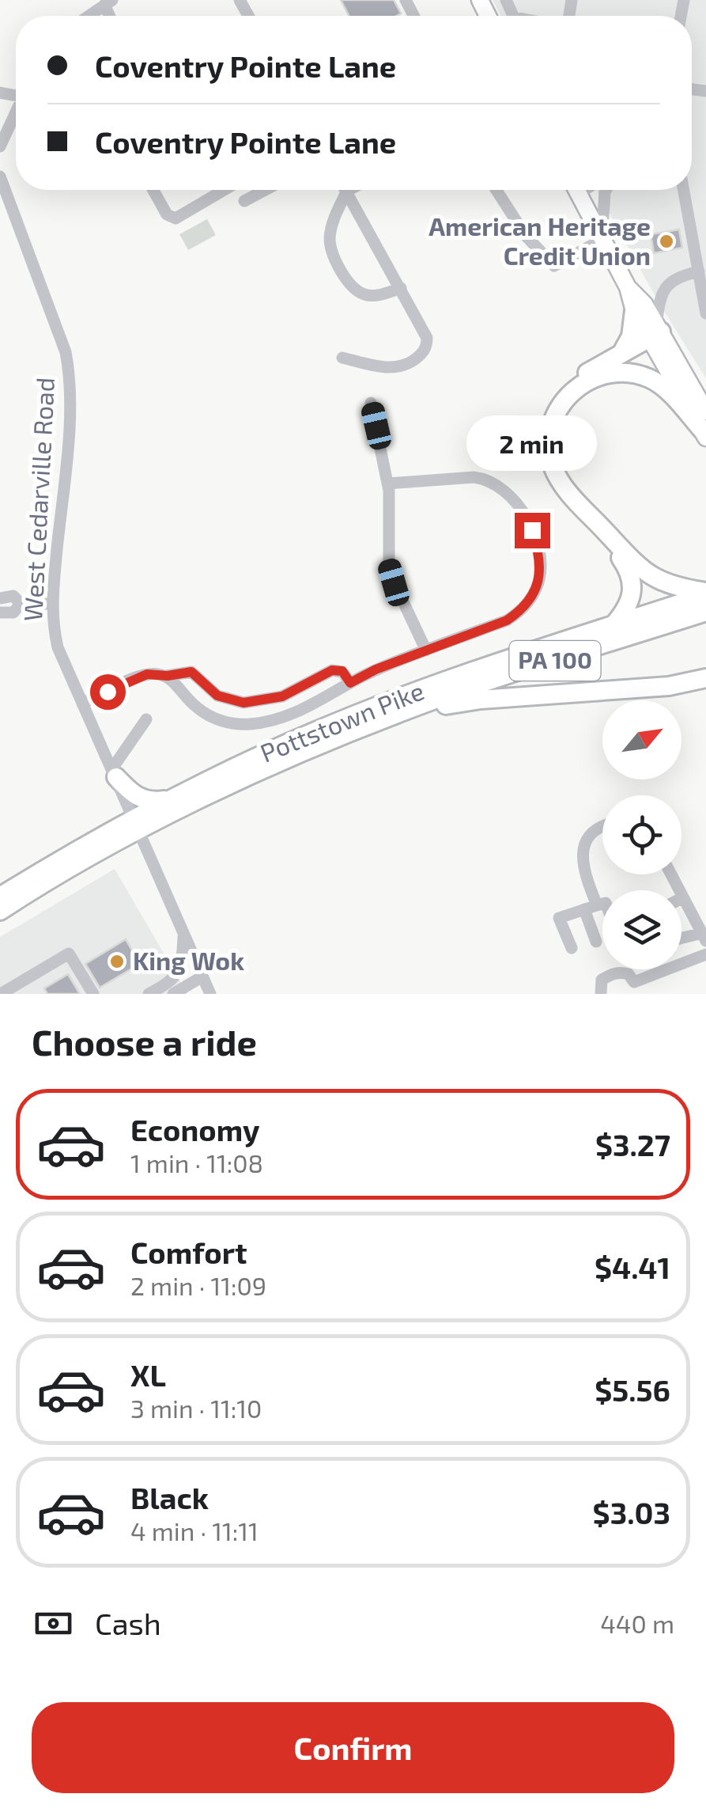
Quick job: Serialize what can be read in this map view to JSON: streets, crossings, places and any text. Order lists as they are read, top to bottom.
{
  "streets": {
    "highway": ["PA 100", "Pottstown Pike"],
    "street": ["West Cedarville Road"]
  },
  "crossings": [
    ["West Cedarville Road", "Pottstown Pike"]
  ],
  "places": ["American Heritage Credit Union", "King Wok"],
  "north": "top right",
  "page": {
    "banner": ["Coventry Pointe Lane", "Coventry Pointe Lane"],
    "bubble": "2 min",
    "heading": "Choose a ride",
    "list": [
      {
        "name": "Economy",
        "note": "1 min · 11:08",
        "value": "$3.27"
      },
      {
        "name": "Comfort",
        "note": "2 min · 11:09",
        "value": "$4.41"
      },
      {
        "name": "XL",
        "note": "3 min · 11:10",
        "value": "$5.56"
      },
      {
        "name": "Black",
        "note": "4 min · 11:11",
        "value": "$3.03"
      }
    ],
    "pay": ["Cash", "440 m"],
    "buttons": "Confirm"
  }
}
